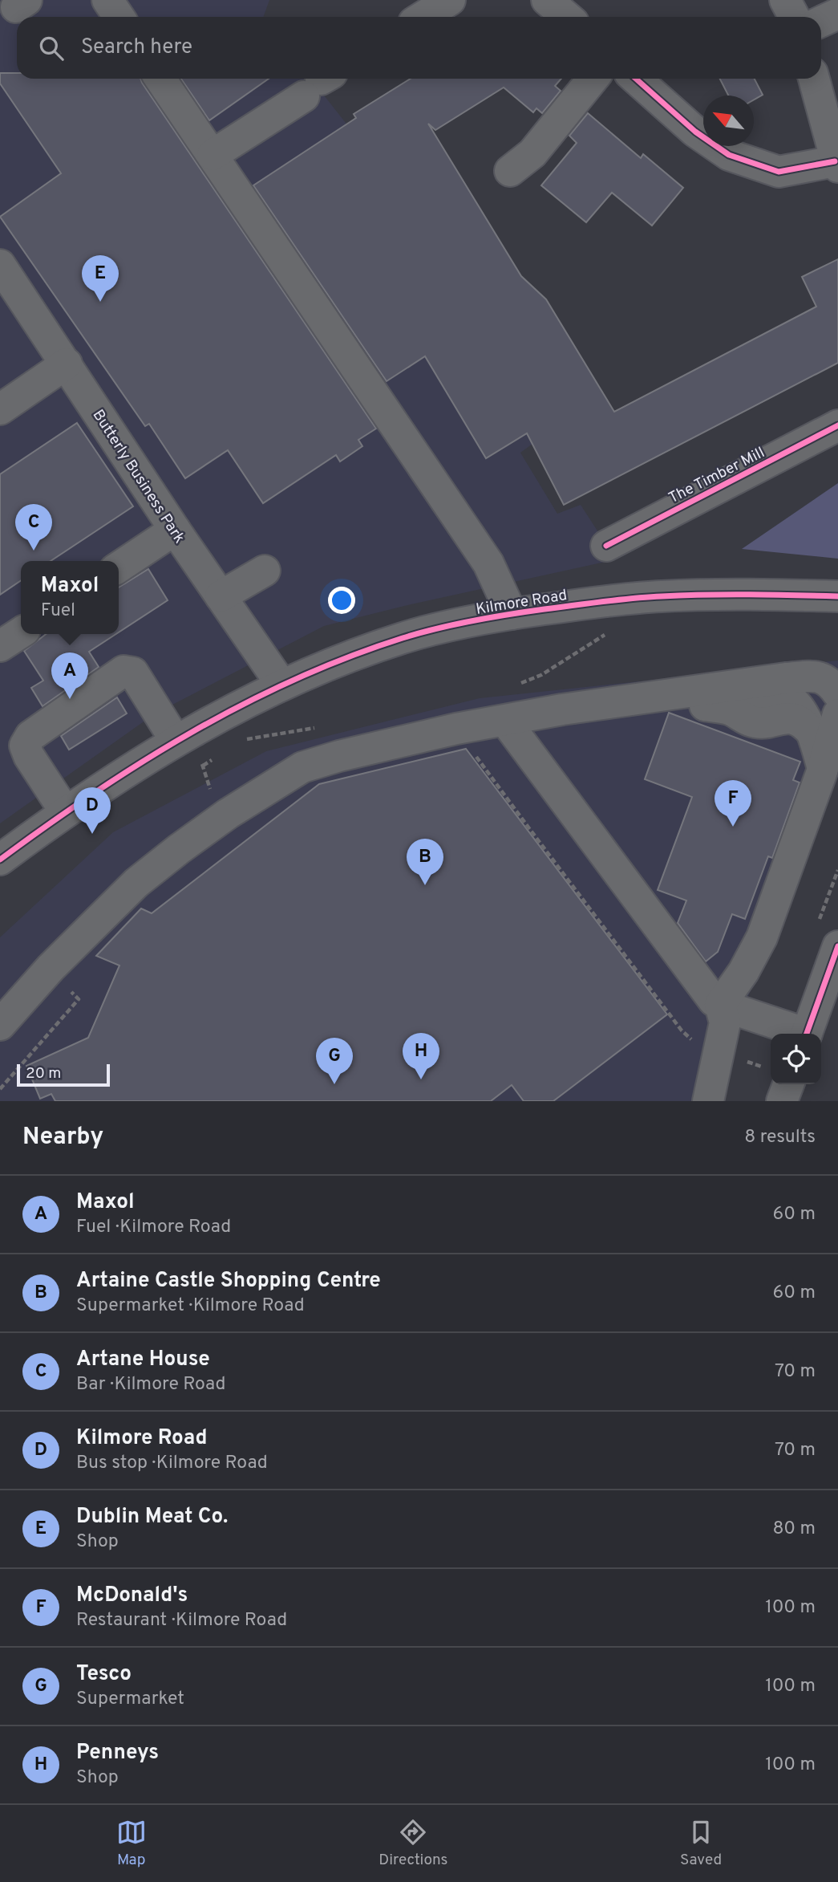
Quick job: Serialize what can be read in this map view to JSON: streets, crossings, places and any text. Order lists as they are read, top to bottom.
{
  "streets": {
    "street": ["The Timber Mill", "Butterly Business Park", "Kilmore Road"]
  },
  "crossings": [
    ["Butterly Business Park", "Kilmore Road"]
  ],
  "scale_bar": "20 m",
  "north": "top left",
  "page": {
    "search": "Search here",
    "pins": [
      "E",
      "C",
      "A",
      "F",
      "D",
      "B",
      "H",
      "G"
    ],
    "popup": ["Maxol", "Fuel"],
    "scale": "20 m",
    "heading": ["Nearby", "8 results"],
    "list": [
      {
        "mark": "A",
        "name": "Maxol",
        "note": "Fuel · Kilmore Road",
        "value": "60 m"
      },
      {
        "mark": "B",
        "name": "Artaine Castle Shopping Centre",
        "note": "Supermarket · Kilmore Road",
        "value": "60 m"
      },
      {
        "mark": "C",
        "name": "Artane House",
        "note": "Bar · Kilmore Road",
        "value": "70 m"
      },
      {
        "mark": "D",
        "name": "Kilmore Road",
        "note": "Bus stop · Kilmore Road",
        "value": "70 m"
      },
      {
        "mark": "E",
        "name": "Dublin Meat Co.",
        "note": "Shop",
        "value": "80 m"
      },
      {
        "mark": "F",
        "name": "McDonald's",
        "note": "Restaurant · Kilmore Road",
        "value": "100 m"
      },
      {
        "mark": "G",
        "name": "Tesco",
        "note": "Supermarket",
        "value": "100 m"
      },
      {
        "mark": "H",
        "name": "Penneys",
        "note": "Shop",
        "value": "100 m"
      }
    ],
    "nav": ["Map", "Directions", "Saved"]
  }
}
